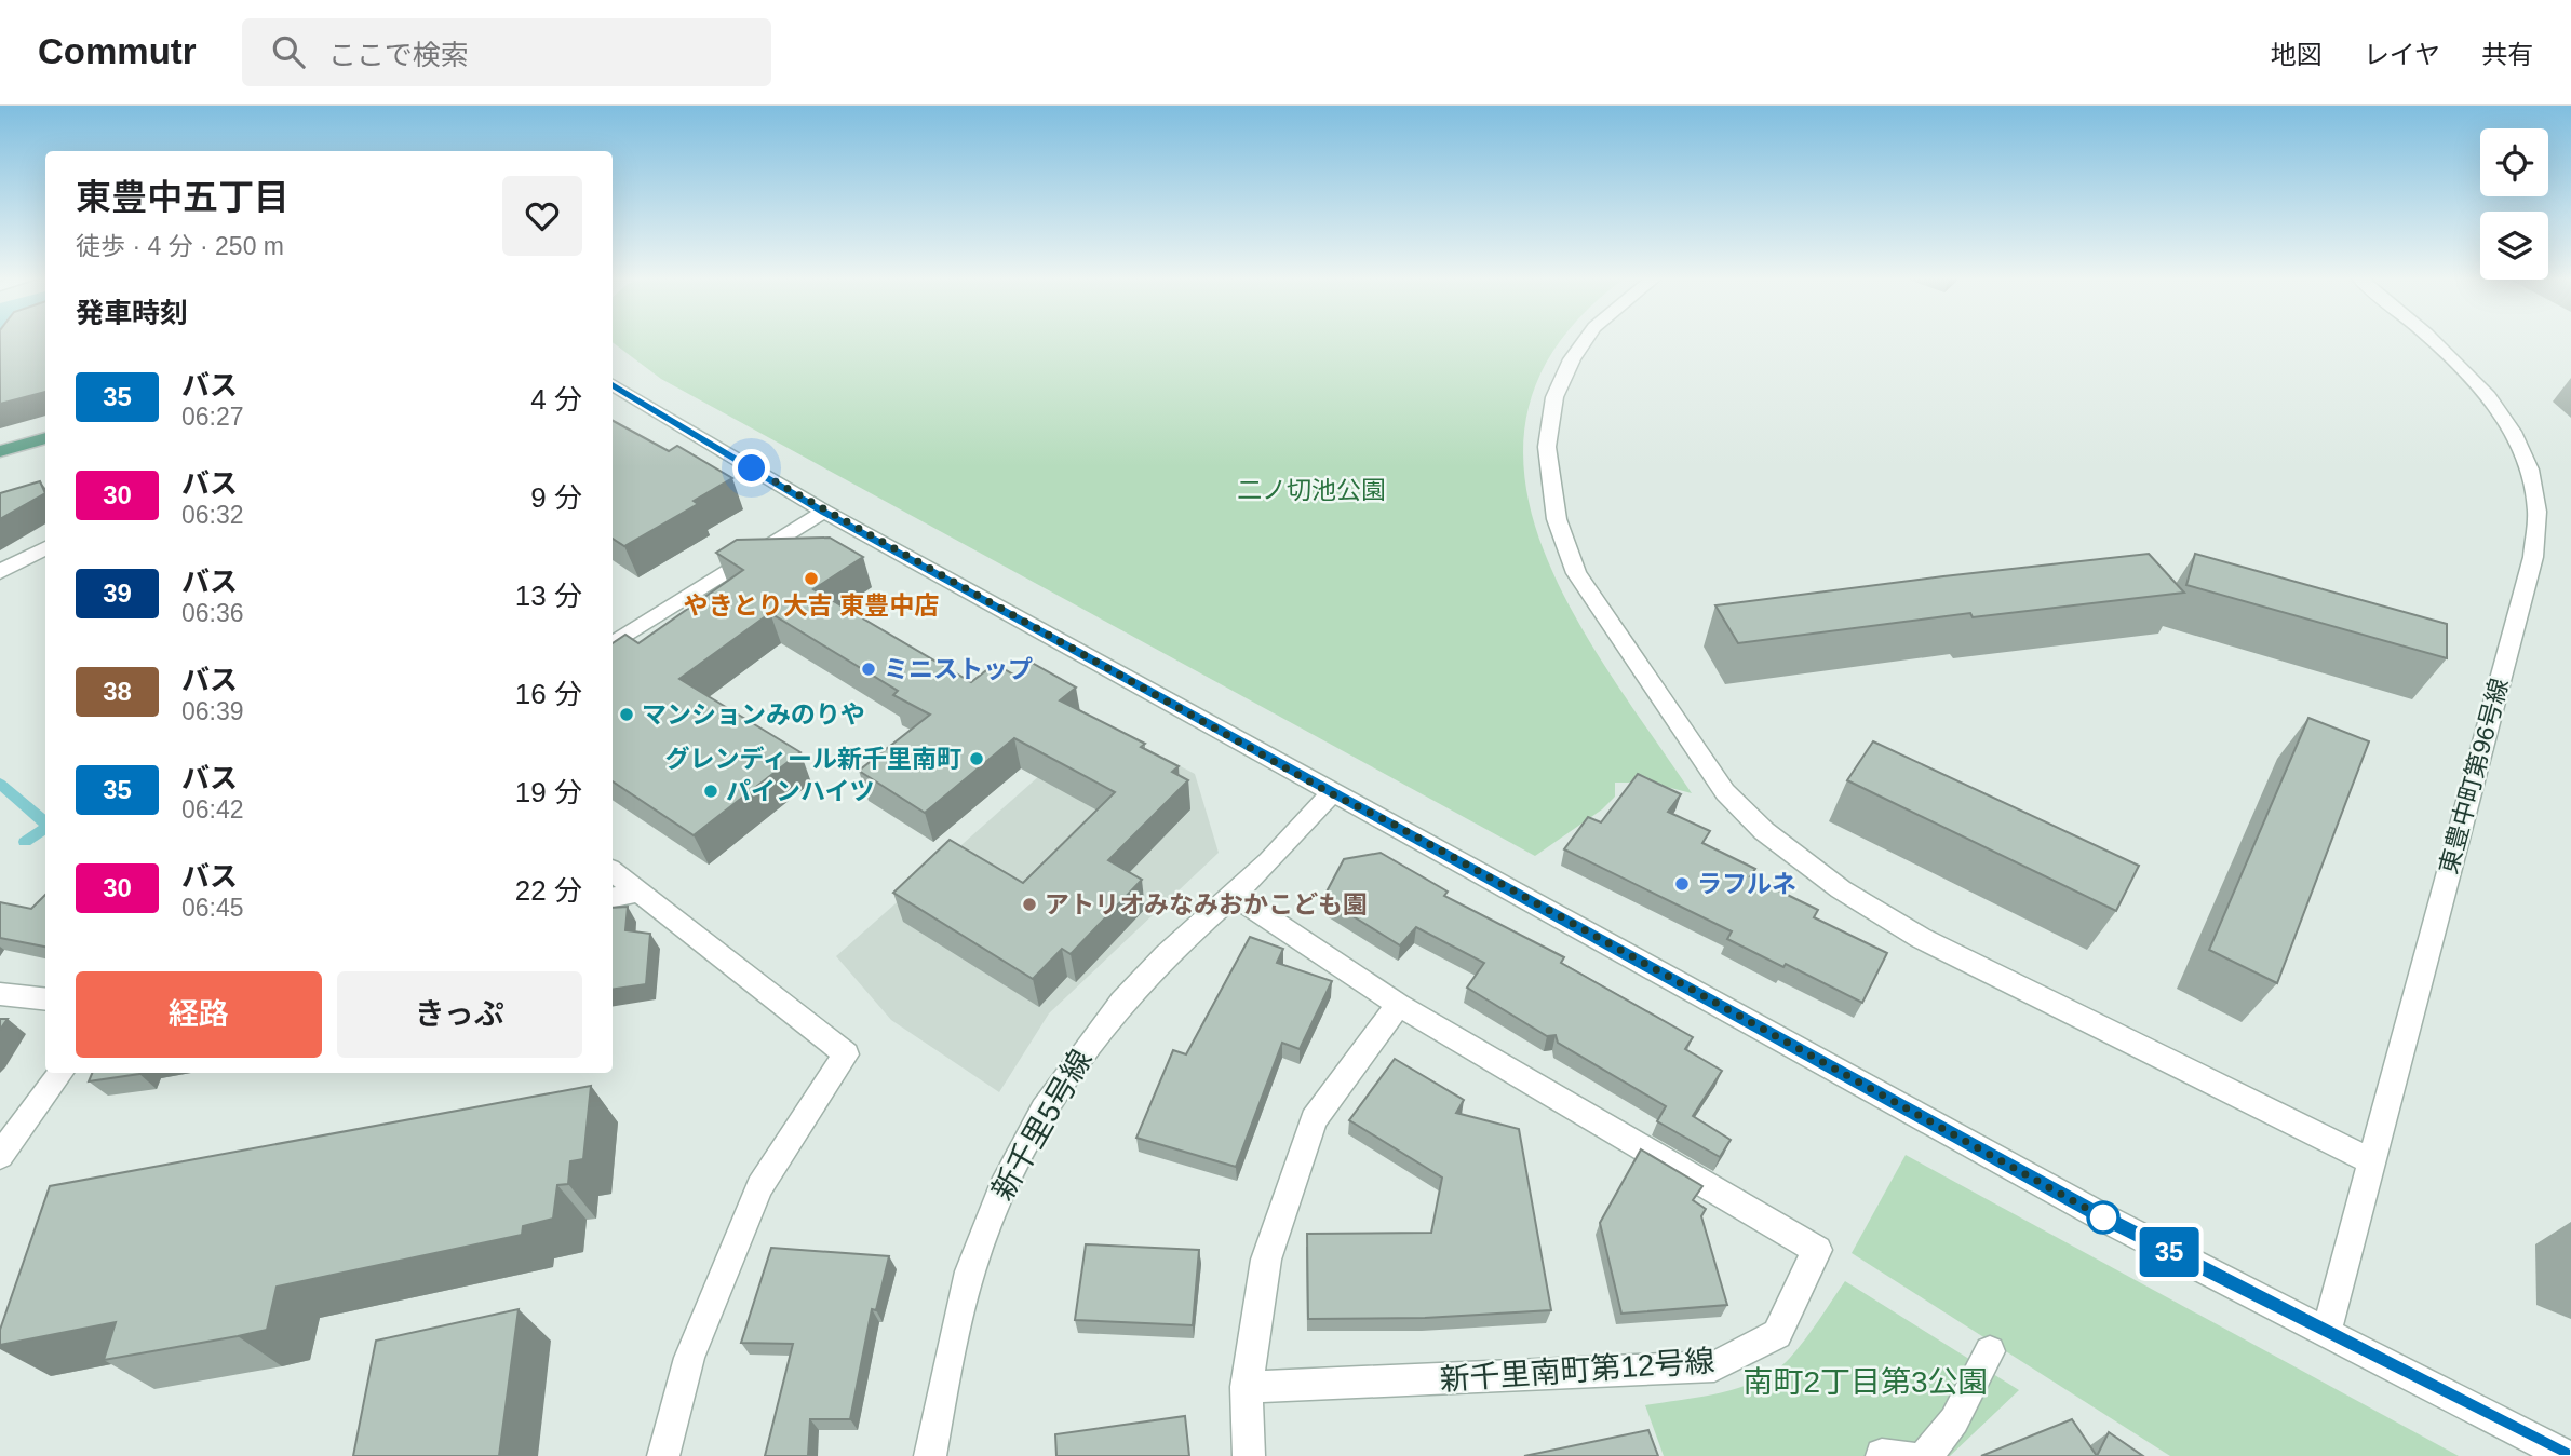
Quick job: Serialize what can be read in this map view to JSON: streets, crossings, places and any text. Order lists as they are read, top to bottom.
{
  "streets": {
    "street": ["東豊中町第96号線", "新千里5号線", "新千里南町第12号線"]
  },
  "parks": ["二ノ切池公園", "南町2丁目第3公園"],
  "places": [
    "やきとり大吉 東豊中店",
    "ミニストップ",
    "マンションみのりや",
    "グレンディール新千里南町",
    "パインハイツ",
    "ラフルネ",
    "アトリオみなみおかこども園"
  ],
  "lines": ["bus line 35"],
  "page": {
    "header": "Commutr",
    "search": "ここで検索",
    "nav": ["地図", "レイヤ", "共有"],
    "on_map": "35",
    "heading": [
      ["東豊中五丁目", "徒歩 · 4 分 · 250 m"],
      "発車時刻"
    ],
    "list": [
      {
        "mark": "35",
        "name": "バス",
        "note": "06:27",
        "value": "4 分"
      },
      {
        "mark": "30",
        "name": "バス",
        "note": "06:32",
        "value": "9 分"
      },
      {
        "mark": "39",
        "name": "バス",
        "note": "06:36",
        "value": "13 分"
      },
      {
        "mark": "38",
        "name": "バス",
        "note": "06:39",
        "value": "16 分"
      },
      {
        "mark": "35",
        "name": "バス",
        "note": "06:42",
        "value": "19 分"
      },
      {
        "mark": "30",
        "name": "バス",
        "note": "06:45",
        "value": "22 分"
      }
    ],
    "buttons": ["経路", "きっぷ"]
  }
}
